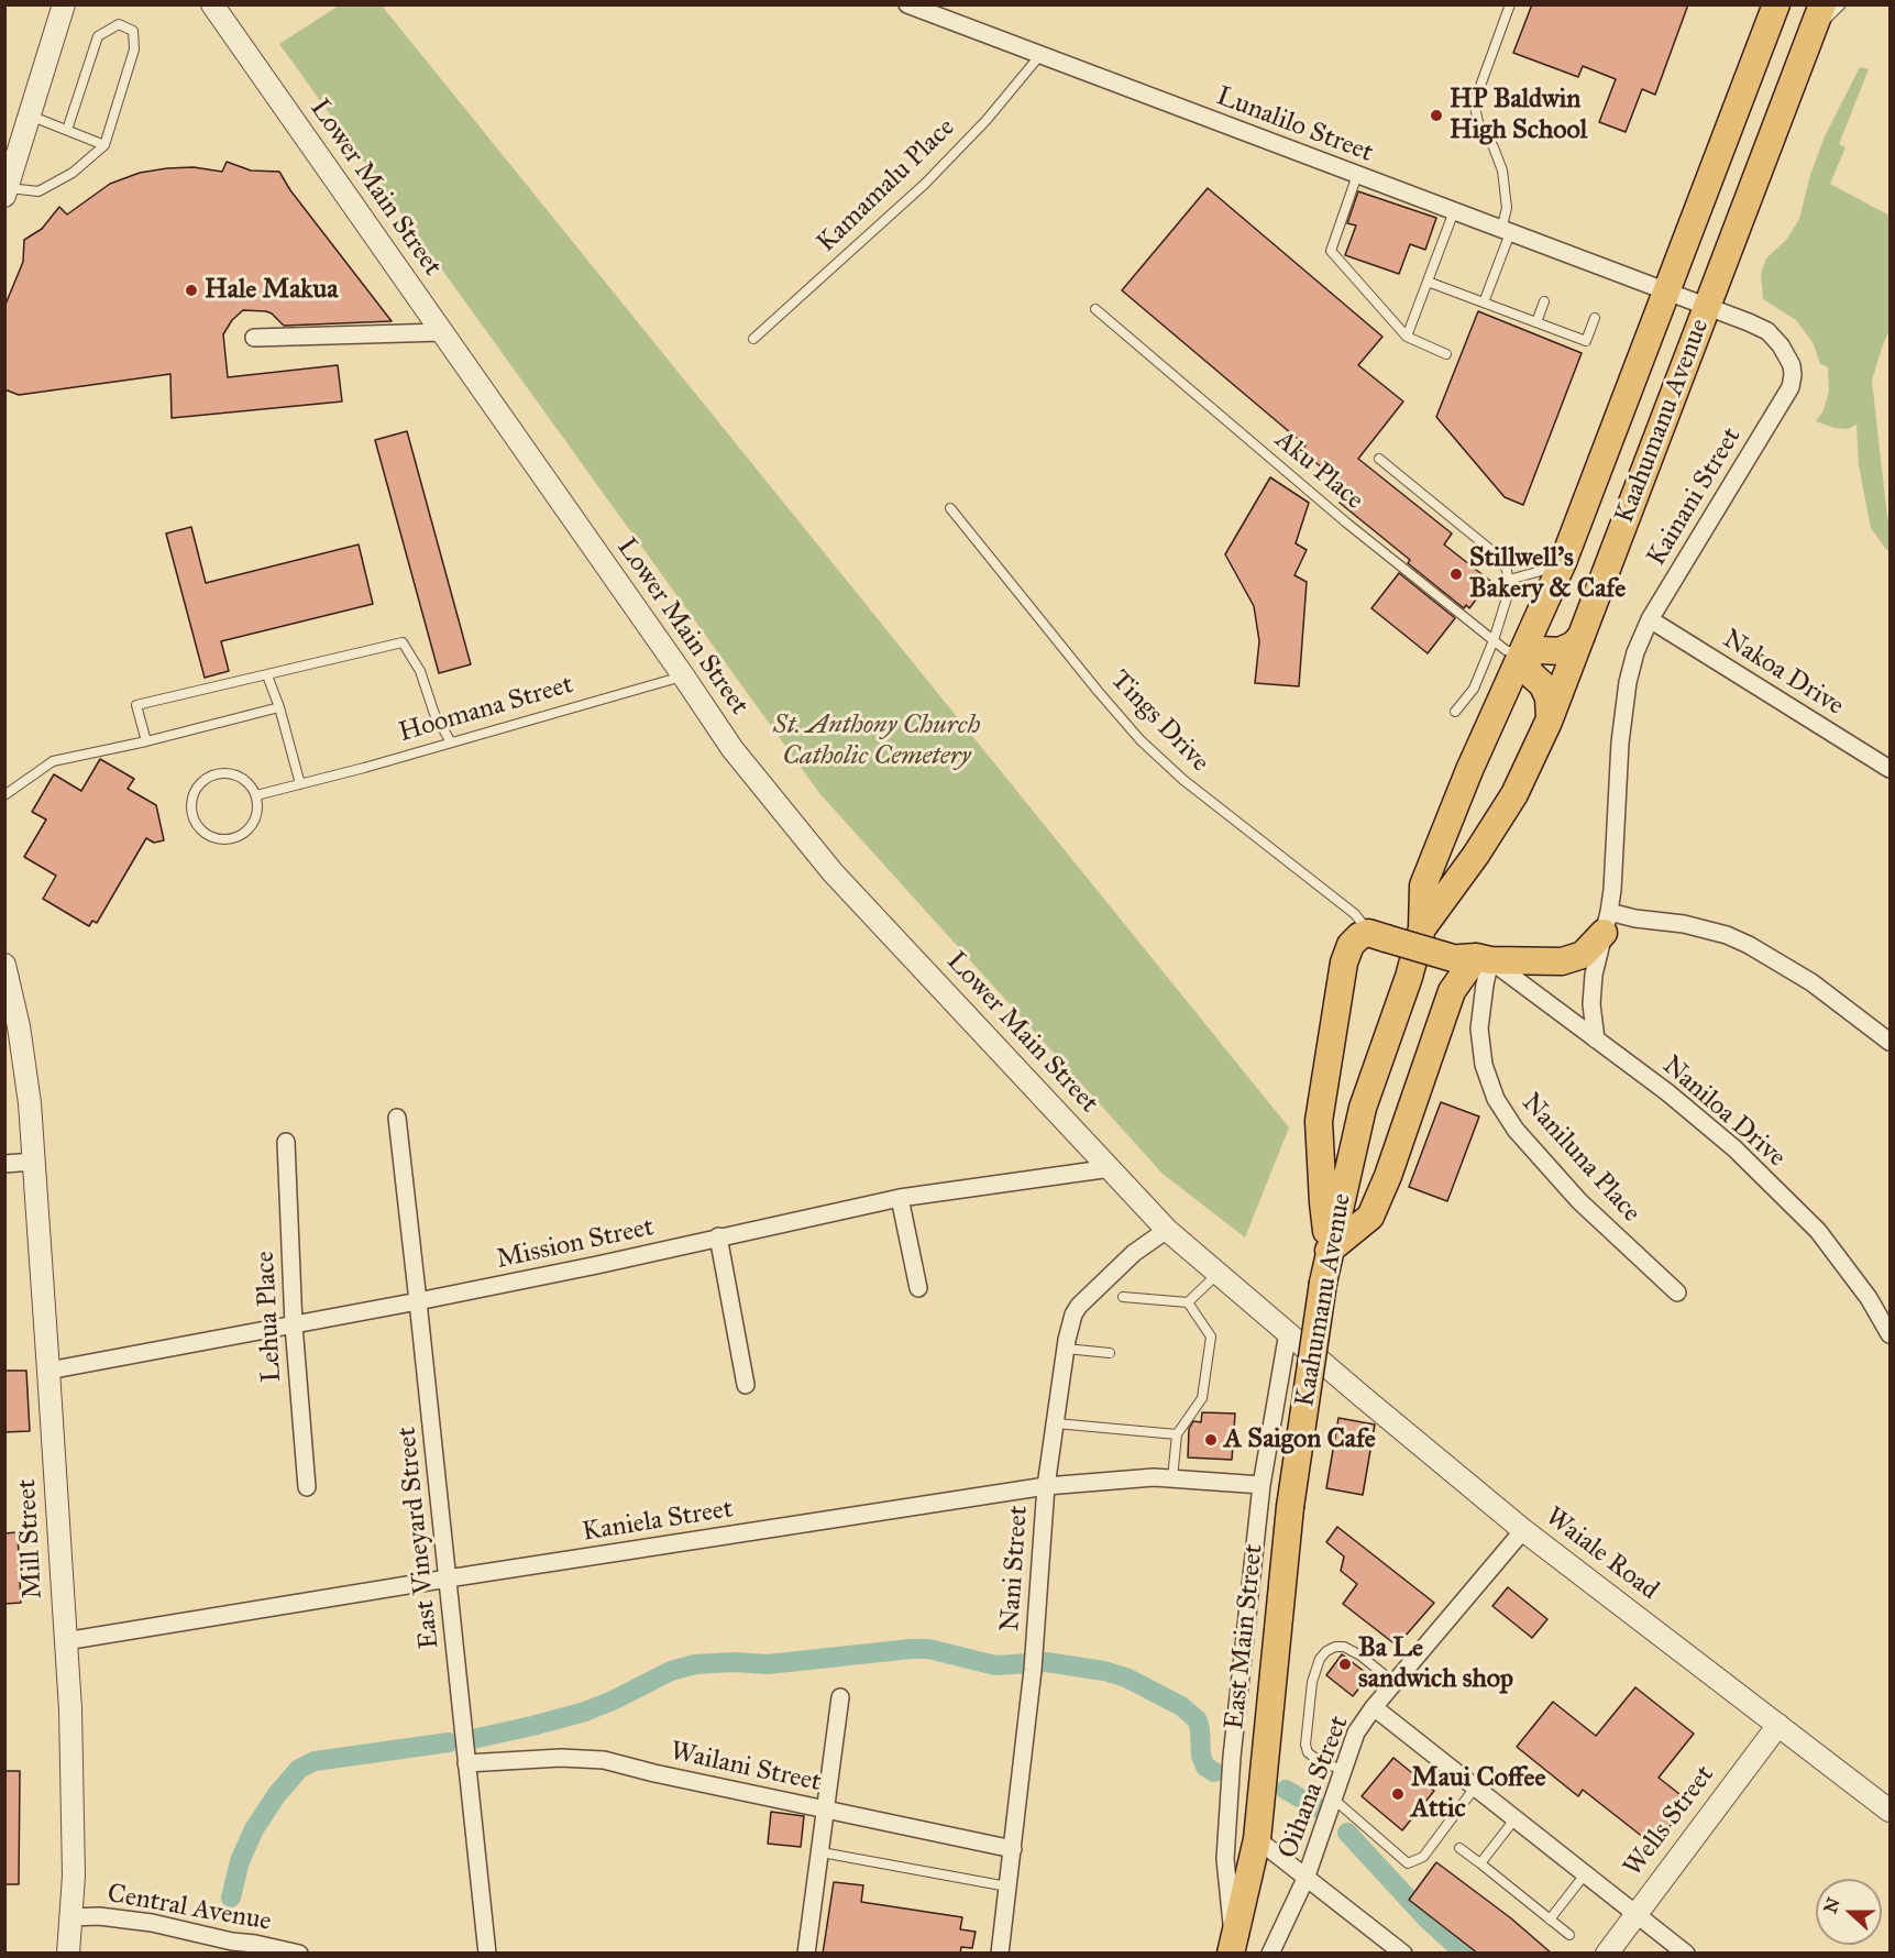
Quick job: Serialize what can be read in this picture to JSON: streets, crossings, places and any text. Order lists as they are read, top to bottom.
{
  "streets": {
    "main road": ["Kaahumanu Avenue", "East Main Street"],
    "street": [
      "Lunalilo Street",
      "Lower Main Street",
      "Kainani Street",
      "Nakoa Drive",
      "Naniloa Drive",
      "Naniluna Place",
      "Mission Street",
      "Lehua Place",
      "Kaniela Street",
      "East Vineyard Street",
      "Mill Street",
      "Waiale Road",
      "Nani Street",
      "Wailani Street",
      "Oihana Street",
      "Wells Street",
      "Central Avenue"
    ],
    "lane": [
      "Kamamalu Place",
      "Aku Place",
      "Hoomana Street",
      "Tings Drive"
    ]
  },
  "crossings": [
    ["Lunalilo Street", "Kamamalu Place"],
    ["Lunalilo Street", "Kaahumanu Avenue"],
    ["Lunalilo Street", "Kainani Street"],
    ["Lower Main Street", "Hoomana Street"],
    ["Lower Main Street", "Mission Street"],
    ["Lower Main Street", "Waiale Road"],
    ["Lower Main Street", "Nani Street"],
    ["Lower Main Street", "East Main Street"],
    ["Kaahumanu Avenue", "Aku Place"],
    ["Kaahumanu Avenue", "Kainani Street"],
    ["Kaahumanu Avenue", "East Main Street"],
    ["Kainani Street", "Nakoa Drive"],
    ["Kainani Street", "Naniloa Drive"],
    ["Naniloa Drive", "Naniluna Place"],
    ["Mission Street", "Lehua Place"],
    ["Mission Street", "East Vineyard Street"],
    ["Mission Street", "Mill Street"],
    ["Kaniela Street", "East Vineyard Street"],
    ["Kaniela Street", "Mill Street"],
    ["Kaniela Street", "Nani Street"],
    ["Kaniela Street", "East Main Street"],
    ["East Vineyard Street", "Wailani Street"],
    ["Mill Street", "Central Avenue"],
    ["Waiale Road", "East Main Street"],
    ["Waiale Road", "Oihana Street"],
    ["Waiale Road", "Wells Street"],
    ["Nani Street", "Wailani Street"]
  ],
  "parks": ["St. Anthony Church Catholic Cemetery"],
  "places": [
    "HP Baldwin High School",
    "Hale Makua",
    "Stillwell's Bakery & Cafe",
    "A Saigon Cafe",
    "Ba Le sandwich shop",
    "Maui Coffee Attic"
  ],
  "north": "left"
}
